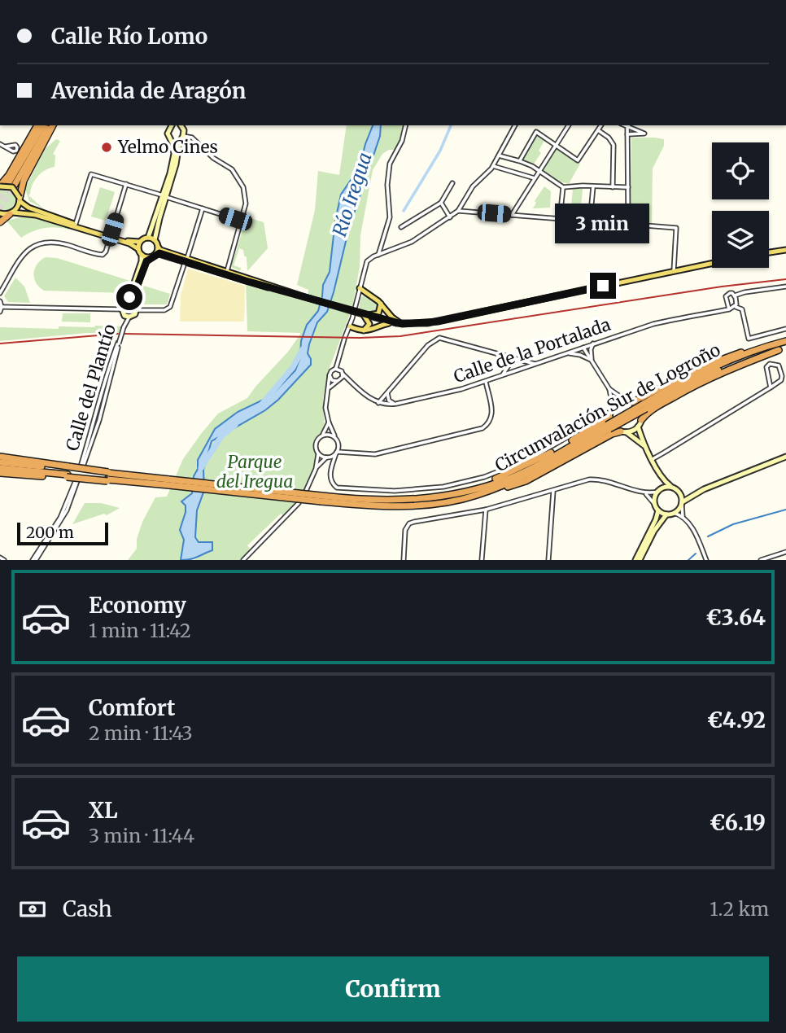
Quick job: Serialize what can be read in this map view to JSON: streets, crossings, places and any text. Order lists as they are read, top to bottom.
{
  "streets": {
    "highway": ["Circunvalación Sur de Logroño"],
    "street": ["Calle de la Portalada", "Calle del Plantío"]
  },
  "water": ["Río Iregua"],
  "parks": ["Parque del Iregua"],
  "places": ["Yelmo Cines"],
  "scale_bar": "200 m",
  "page": {
    "banner": ["Calle Río Lomo", "Avenida de Aragón"],
    "bubble": "3 min",
    "scale": "200 m",
    "list": [
      {
        "name": "Economy",
        "note": "1 min · 11:42",
        "value": "€3.64"
      },
      {
        "name": "Comfort",
        "note": "2 min · 11:43",
        "value": "€4.92"
      },
      {
        "name": "XL",
        "note": "3 min · 11:44",
        "value": "€6.19"
      }
    ],
    "pay": ["Cash", "1.2 km"],
    "buttons": "Confirm"
  }
}
